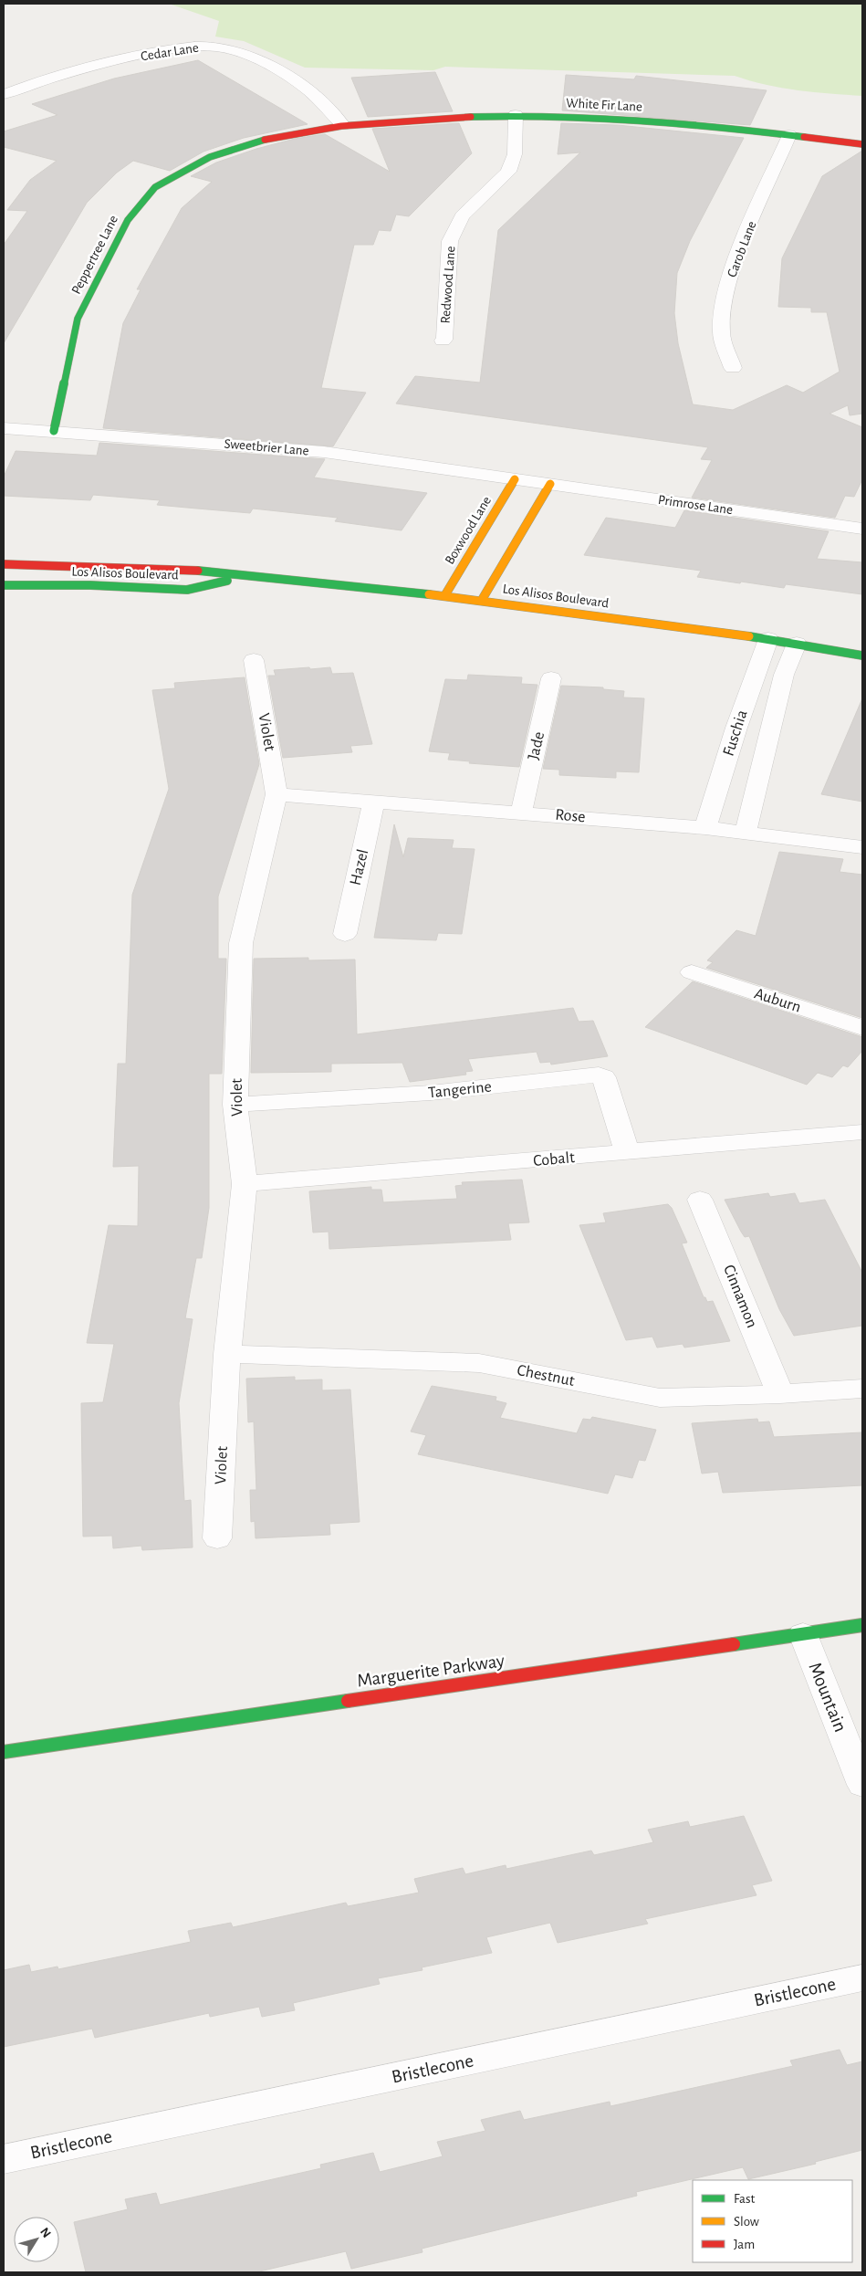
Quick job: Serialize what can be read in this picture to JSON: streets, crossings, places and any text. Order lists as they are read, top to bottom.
{
  "streets": {
    "street": [
      "Cedar Lane",
      "White Fir Lane",
      "Carob Lane",
      "Peppertree Lane",
      "Redwood Lane",
      "Sweetbrier Lane",
      "Primrose Lane",
      "Boxwood Lane",
      "Los Alisos Boulevard",
      "Violet",
      "Fuschia",
      "Jade",
      "Rose",
      "Hazel",
      "Auburn",
      "Tangerine",
      "Cobalt",
      "Cinnamon",
      "Chestnut",
      "Marguerite Parkway",
      "Mountain",
      "Bristlecone"
    ]
  },
  "crossings": [
    ["Cedar Lane", "White Fir Lane"],
    ["Cedar Lane", "Peppertree Lane"],
    ["White Fir Lane", "Carob Lane"],
    ["White Fir Lane", "Peppertree Lane"],
    ["White Fir Lane", "Redwood Lane"],
    ["Peppertree Lane", "Sweetbrier Lane"],
    ["Sweetbrier Lane", "Primrose Lane"],
    ["Sweetbrier Lane", "Boxwood Lane"],
    ["Primrose Lane", "Boxwood Lane"],
    ["Boxwood Lane", "Los Alisos Boulevard"],
    ["Los Alisos Boulevard", "Fuschia"],
    ["Violet", "Rose"],
    ["Violet", "Tangerine"],
    ["Violet", "Cobalt"],
    ["Violet", "Chestnut"],
    ["Fuschia", "Rose"],
    ["Jade", "Rose"],
    ["Rose", "Hazel"],
    ["Tangerine", "Cobalt"],
    ["Cinnamon", "Chestnut"],
    ["Marguerite Parkway", "Mountain"]
  ],
  "legend": ["Fast", "Slow", "Jam"],
  "north": "top right"
}
